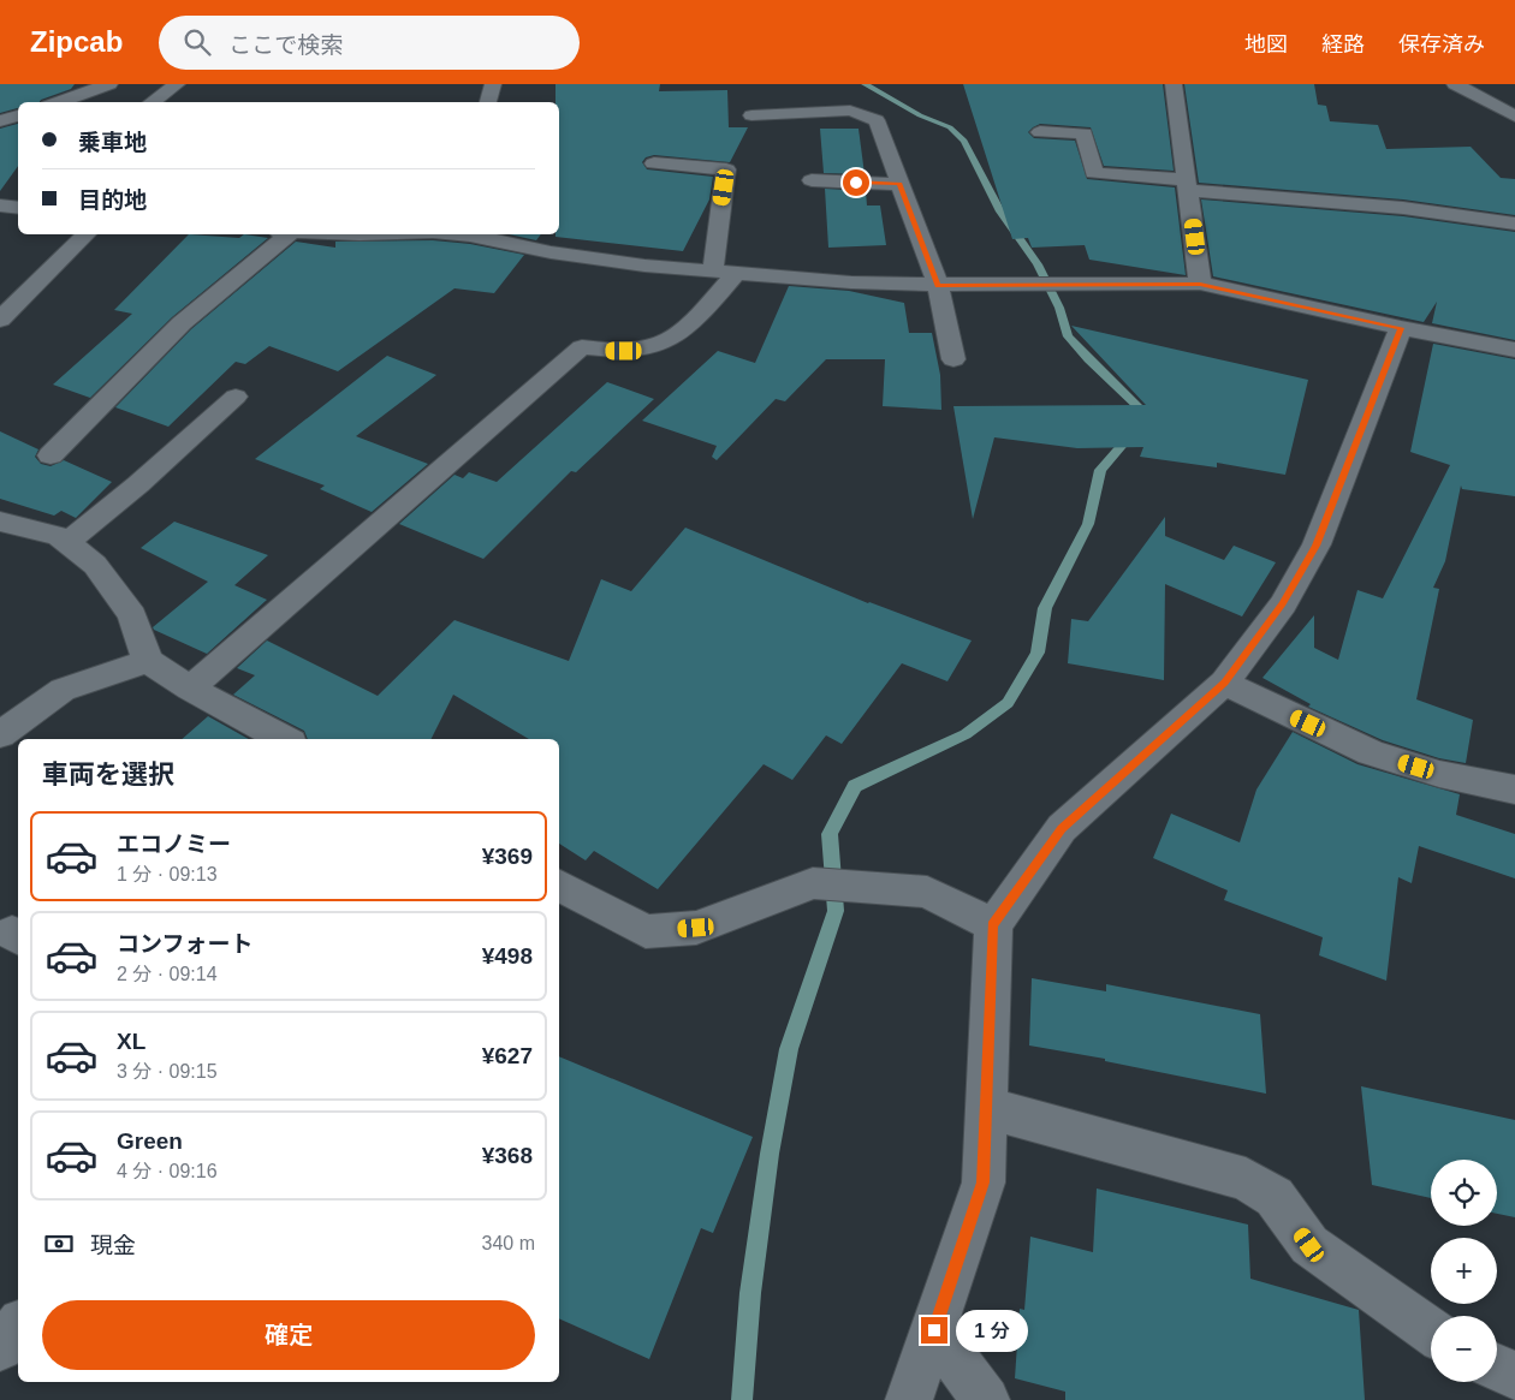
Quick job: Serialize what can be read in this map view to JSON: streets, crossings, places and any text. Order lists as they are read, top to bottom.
{
  "page": {
    "header": "Zipcab",
    "search": "ここで検索",
    "nav": ["地図", "経路", "保存済み"],
    "banner": ["乗車地", "目的地"],
    "heading": "車両を選択",
    "list": [
      {
        "name": "エコノミー",
        "note": "1 分 · 09:13",
        "value": "¥369"
      },
      {
        "name": "コンフォート",
        "note": "2 分 · 09:14",
        "value": "¥498"
      },
      {
        "name": "XL",
        "note": "3 分 · 09:15",
        "value": "¥627"
      },
      {
        "name": "Green",
        "note": "4 分 · 09:16",
        "value": "¥368"
      }
    ],
    "map_buttons": ["+", "−"],
    "pay": ["現金", "340 m"],
    "buttons": "確定",
    "bubble": "1 分"
  }
}
